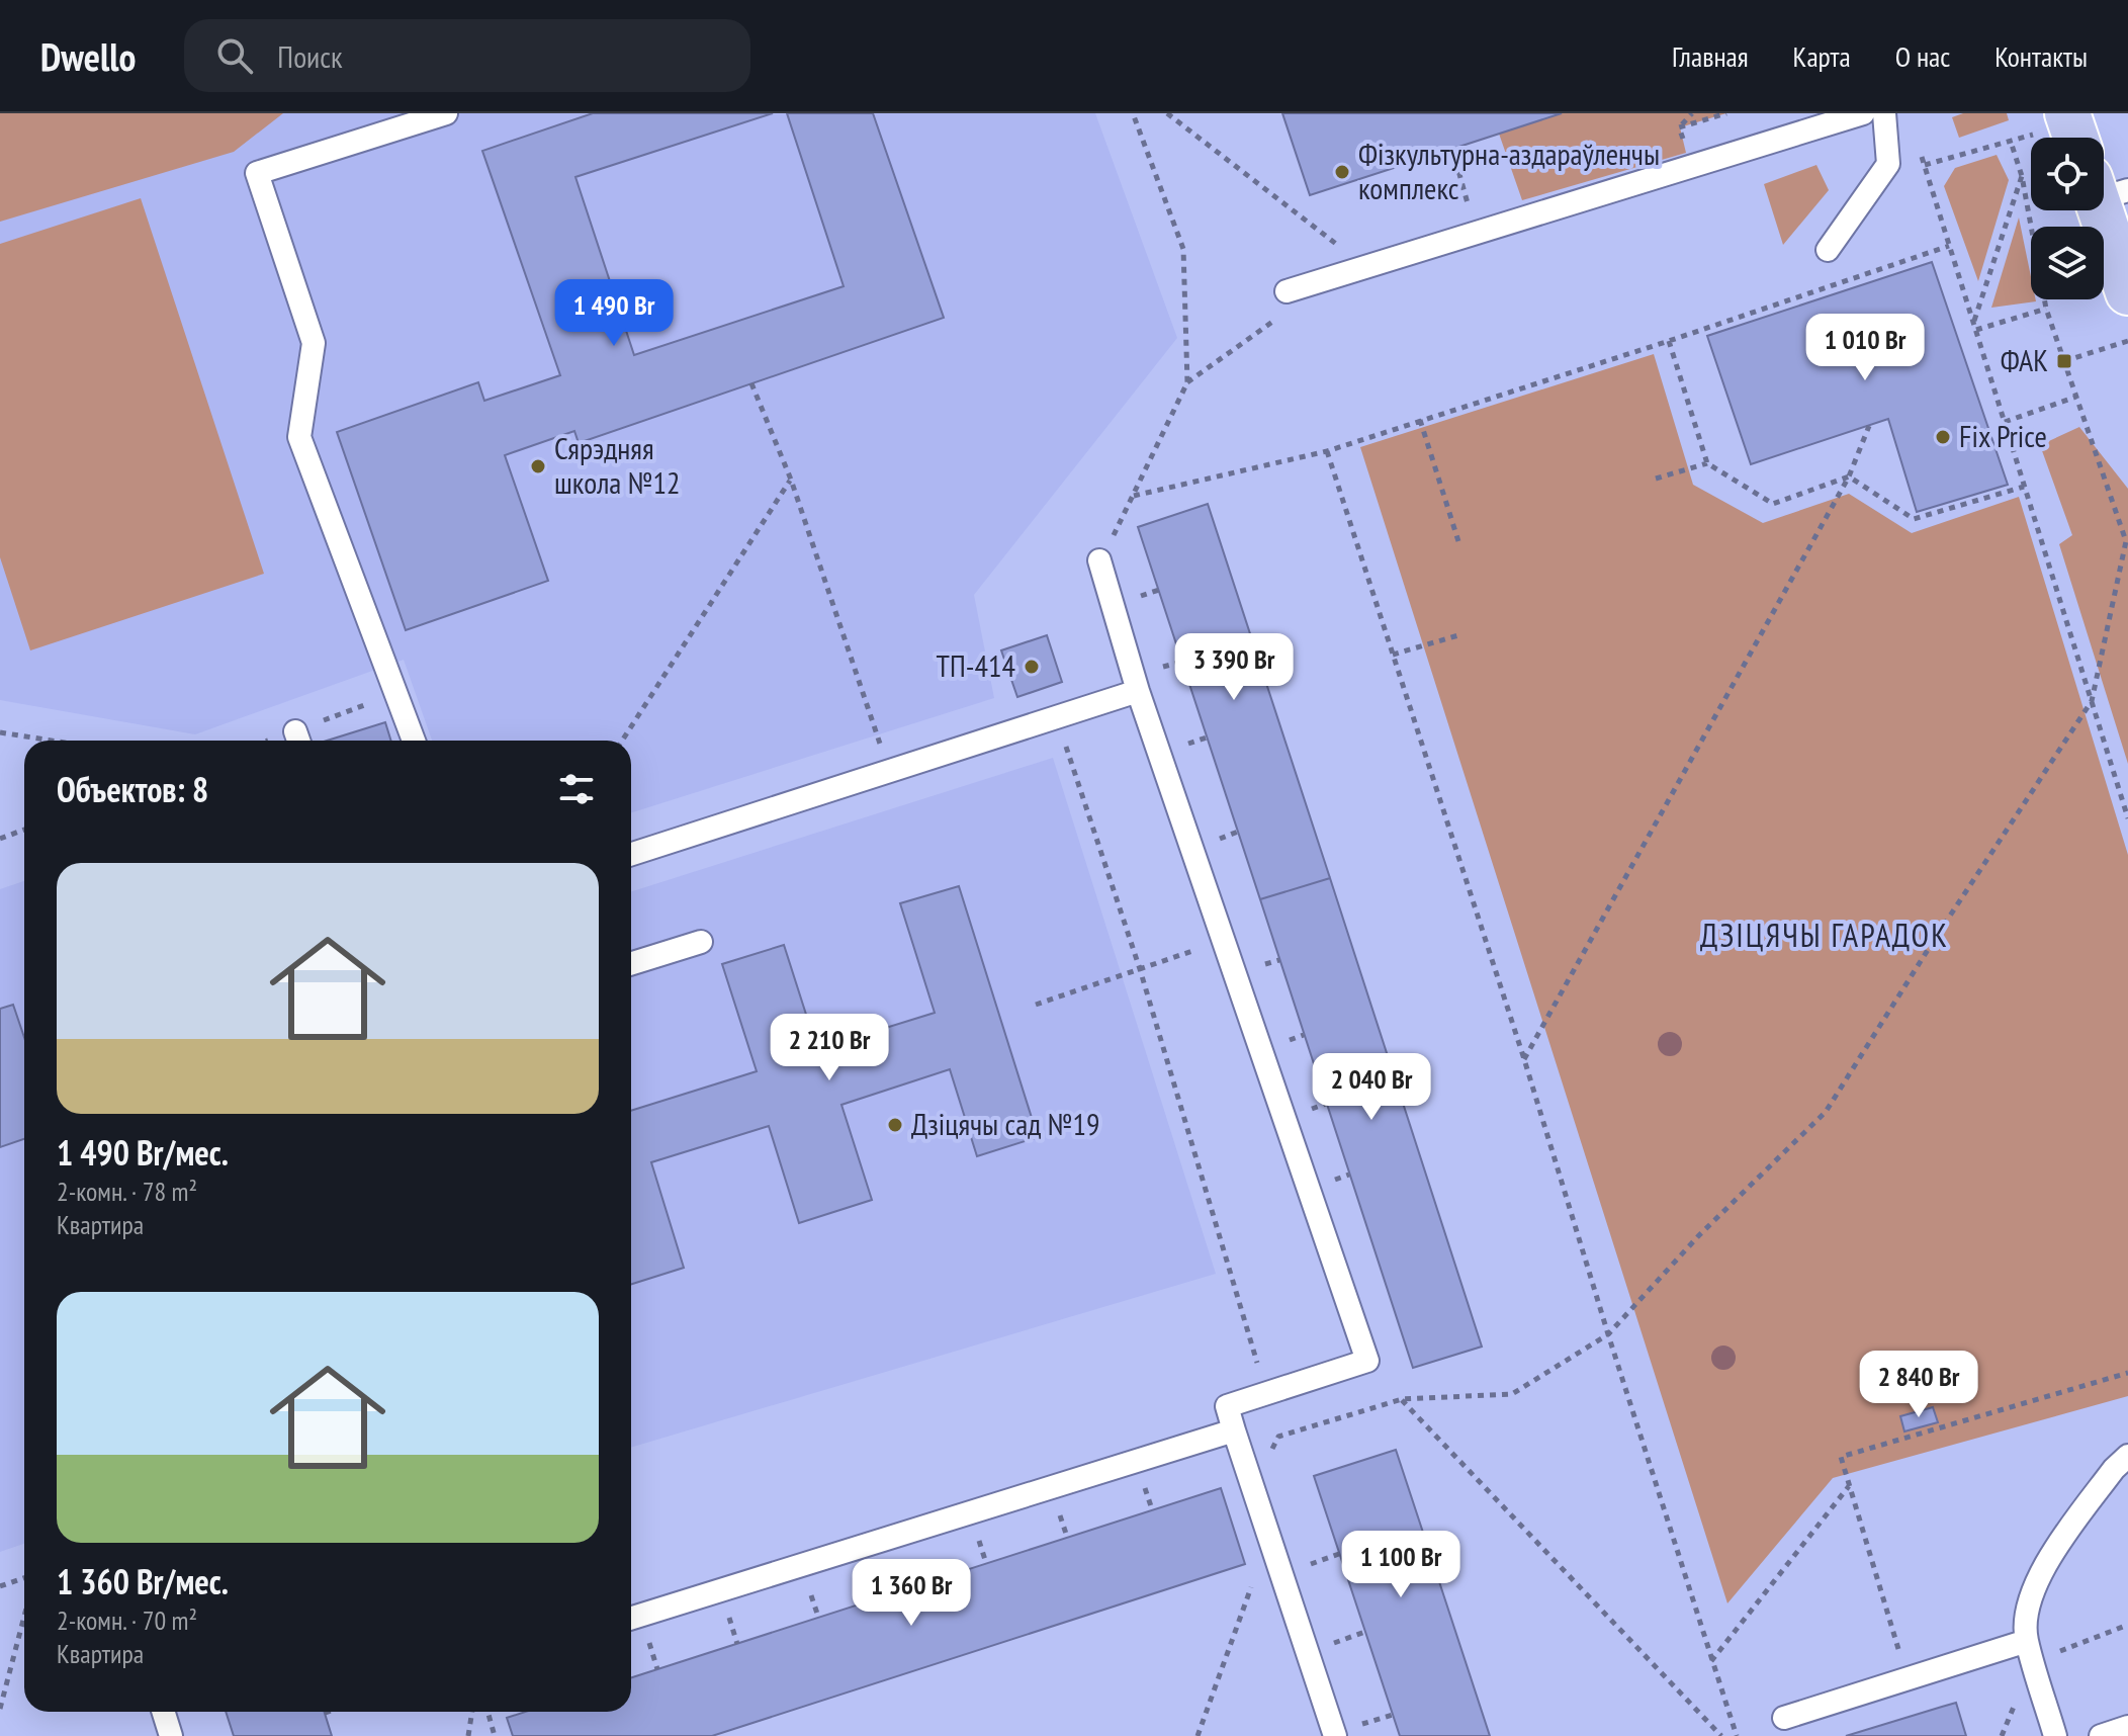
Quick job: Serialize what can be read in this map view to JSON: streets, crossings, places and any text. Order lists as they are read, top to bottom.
{
  "districts": ["ДЗІЦЯЧЫ ГАРАДОК"],
  "places": {
    "other": [
      "Фізкультурна-аздараўленчы комплекс",
      "Fix Price",
      "Сярэдняя школа №12",
      "ТП-414",
      "Дзіцячы сад №19"
    ],
    "transit": ["ФАК"]
  },
  "page": {
    "header": "Dwello",
    "search": "Поиск",
    "nav": [
      "Главная",
      "Карта",
      "О нас",
      "Контакты"
    ],
    "price": [
      "1 490 Br",
      "1 010 Br",
      "3 390 Br",
      "2 210 Br",
      "2 040 Br",
      "2 840 Br",
      "1 100 Br",
      "1 360 Br"
    ],
    "heading": "Объектов: 8",
    "list": [
      {
        "name": "1 490 Br/мес.",
        "note": "2-комн. · 78 m² · Квартира"
      },
      {
        "name": "1 360 Br/мес.",
        "note": "2-комн. · 70 m² · Квартира"
      }
    ]
  }
}
